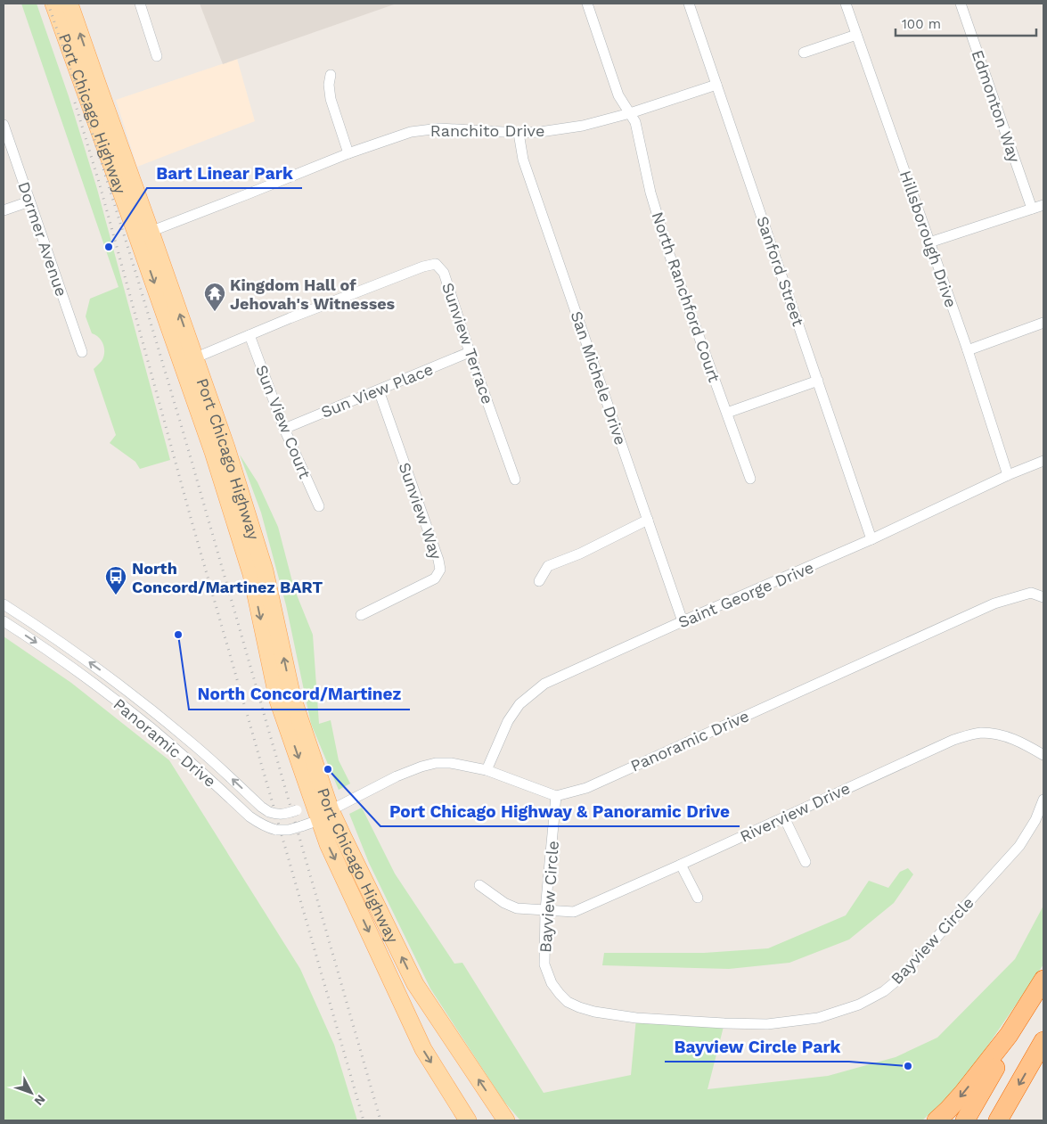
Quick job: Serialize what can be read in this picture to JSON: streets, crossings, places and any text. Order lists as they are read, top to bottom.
{
  "streets": {
    "main road": ["Port Chicago Highway"],
    "street": [
      "Edmonton Way",
      "Ranchito Drive",
      "Dormer Avenue",
      "Hillsborough Drive",
      "Sanford Street",
      "North Ranchford Court",
      "Sunview Terrace",
      "San Michele Drive",
      "Sun View Place",
      "Sun View Court",
      "Sunview Way",
      "Saint George Drive",
      "Panoramic Drive",
      "Riverview Drive",
      "Bayview Circle"
    ]
  },
  "crossings": [
    ["Port Chicago Highway", "Ranchito Drive"],
    ["Port Chicago Highway", "Sunview Terrace"],
    ["Port Chicago Highway", "Panoramic Drive"],
    ["Ranchito Drive", "Sanford Street"],
    ["Ranchito Drive", "North Ranchford Court"],
    ["Ranchito Drive", "San Michele Drive"],
    ["Hillsborough Drive", "Saint George Drive"],
    ["Sanford Street", "Saint George Drive"],
    ["Sunview Terrace", "Sun View Place"],
    ["Sunview Terrace", "Sun View Court"],
    ["San Michele Drive", "Saint George Drive"],
    ["Sun View Place", "Sun View Court"],
    ["Sun View Place", "Sunview Way"],
    ["Saint George Drive", "Panoramic Drive"],
    ["Panoramic Drive", "Bayview Circle"],
    ["Riverview Drive", "Bayview Circle"]
  ],
  "places": {
    "other": [
      "Bart Linear Park",
      "North Concord/Martinez",
      "Port Chicago Highway & Panoramic Drive",
      "Bayview Circle Park"
    ],
    "temple": ["Kingdom Hall of Jehovah's Witnesses"],
    "bus stop": ["North Concord/Martinez BART"]
  },
  "scale_bar": "100 m",
  "north": "bottom right"
}
